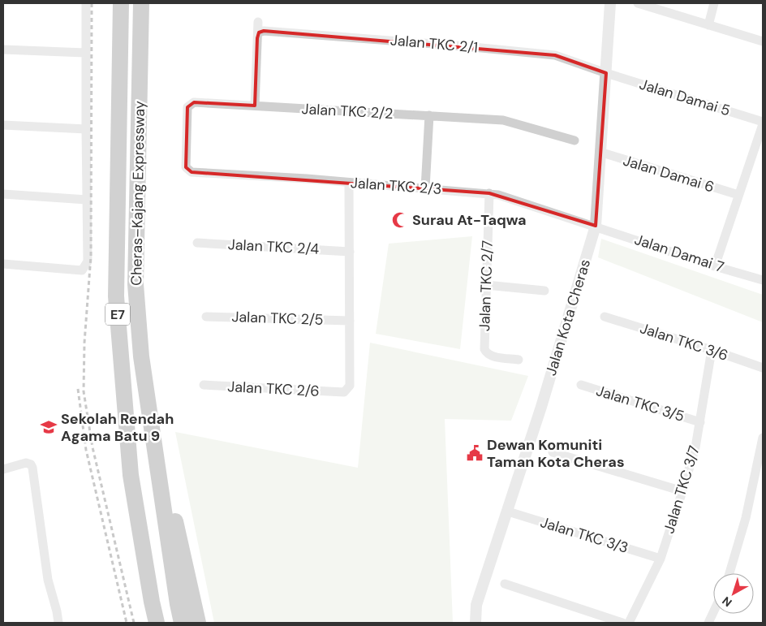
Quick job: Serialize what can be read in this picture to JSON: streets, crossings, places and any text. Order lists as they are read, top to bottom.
{
  "streets": {
    "highway": ["Cheras–Kajang Expressway", "E7"],
    "street": [
      "Jalan TKC 2/1",
      "Jalan Damai 5",
      "Jalan TKC 2/2",
      "Jalan Damai 6",
      "Jalan TKC 2/3",
      "Jalan TKC 2/4",
      "Jalan Damai 7",
      "Jalan TKC 2/7",
      "Jalan Kota Cheras",
      "Jalan TKC 2/5",
      "Jalan TKC 3/6",
      "Jalan TKC 2/6",
      "Jalan TKC 3/5",
      "Jalan TKC 3/7",
      "Jalan TKC 3/3"
    ]
  },
  "crossings": [
    ["Jalan TKC 2/1", "Jalan Damai 5"],
    ["Jalan TKC 2/1", "Jalan Kota Cheras"],
    ["Jalan Damai 5", "Jalan Kota Cheras"],
    ["Jalan TKC 2/2", "Jalan TKC 2/3"],
    ["Jalan Damai 6", "Jalan Kota Cheras"],
    ["Jalan TKC 2/3", "Jalan Damai 7"],
    ["Jalan TKC 2/3", "Jalan TKC 2/7"],
    ["Jalan TKC 2/3", "Jalan Kota Cheras"],
    ["Jalan Damai 7", "Jalan Kota Cheras"],
    ["Jalan Kota Cheras", "Jalan TKC 3/3"],
    ["Jalan TKC 2/5", "Jalan TKC 2/6"],
    ["Jalan TKC 3/6", "Jalan TKC 3/7"],
    ["Jalan TKC 3/5", "Jalan TKC 3/7"],
    ["Jalan TKC 3/7", "Jalan TKC 3/3"]
  ],
  "places": {
    "mosque": ["Surau At-Taqwa"],
    "school or university": ["Sekolah Rendah Agama Batu 9"],
    "public building": ["Dewan Komuniti Taman Kota Cheras"]
  },
  "north": "bottom left"
}
